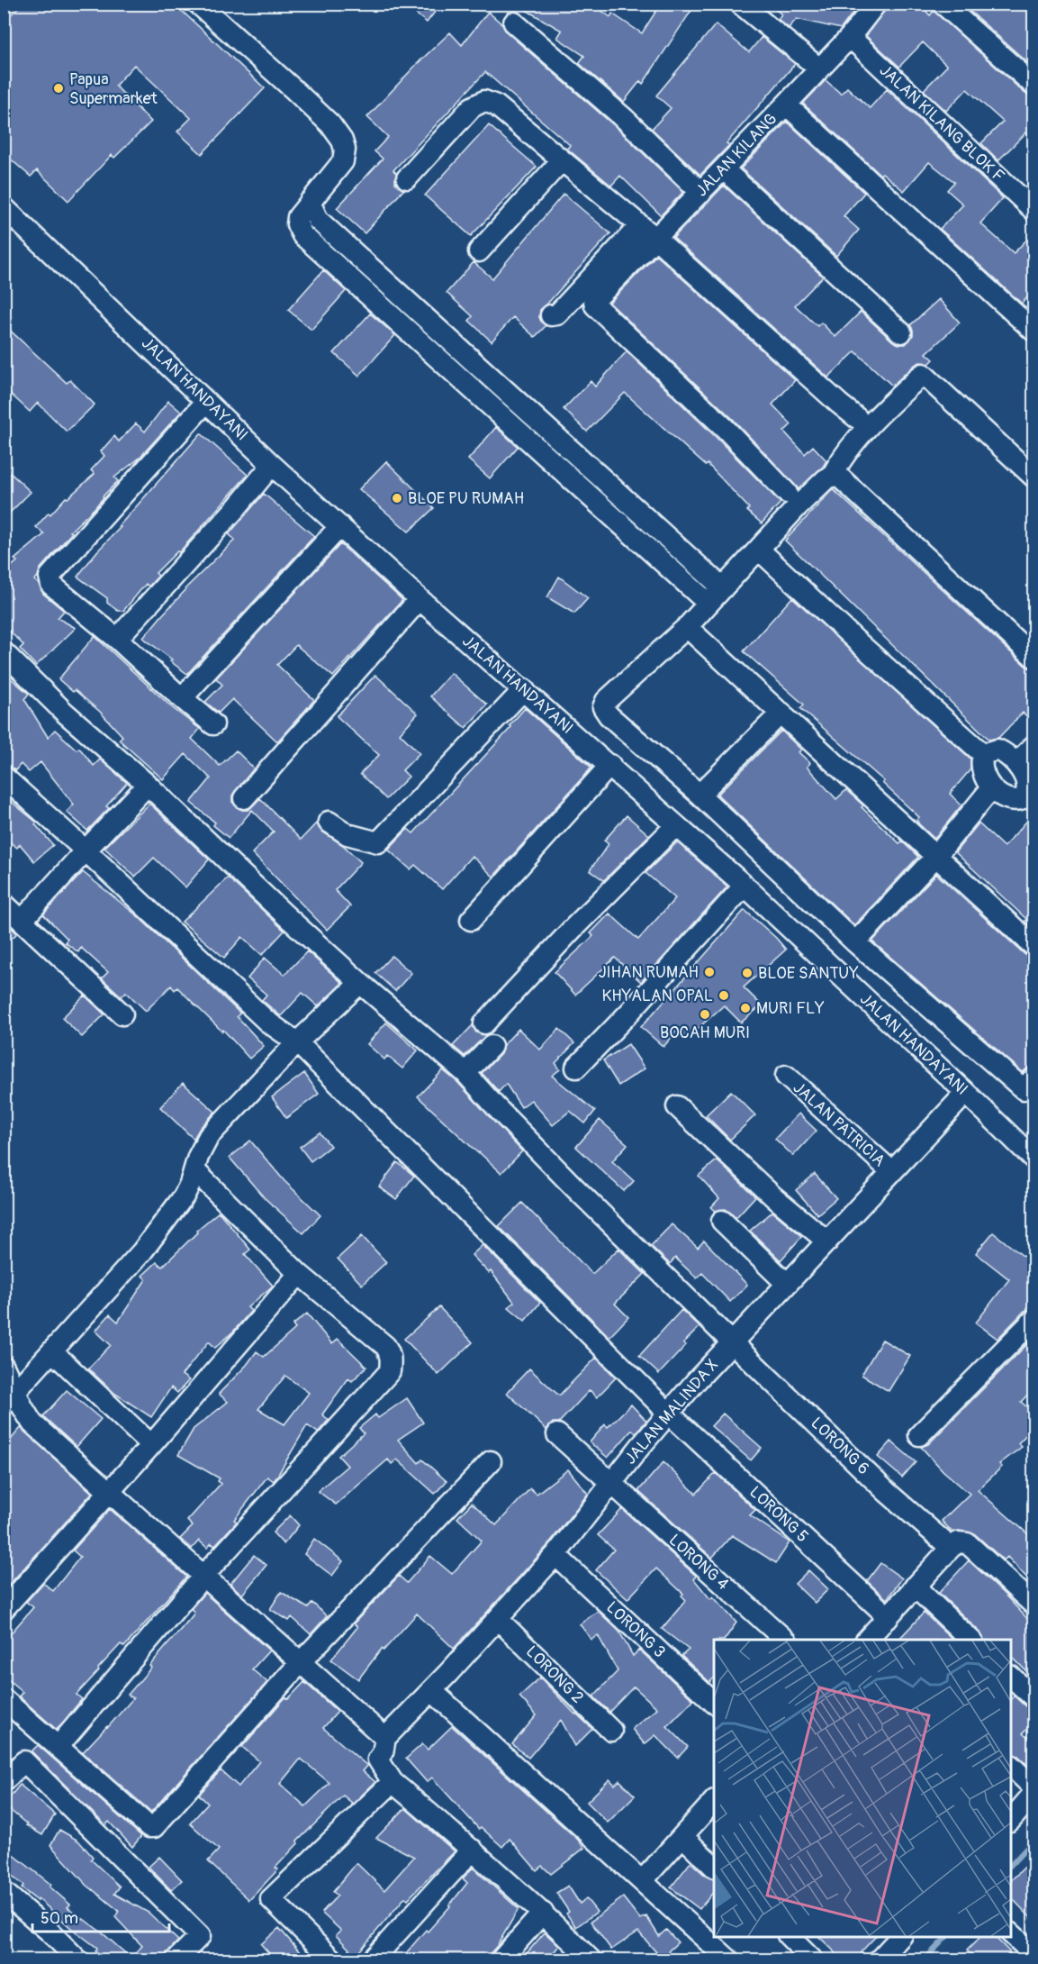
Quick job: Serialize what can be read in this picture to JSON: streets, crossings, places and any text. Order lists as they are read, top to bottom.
{
  "streets": {
    "street": [
      "JALAN KILANG BLOK F",
      "JALAN KILANG",
      "JALAN HANDAYANI",
      "JALAN PATRICIA",
      "JALAN MALINDA X",
      "LORONG 6",
      "LORONG 5",
      "LORONG 4",
      "LORONG 3",
      "LORONG 2"
    ]
  },
  "crossings": [
    ["JALAN KILANG BLOK F", "JALAN KILANG"],
    ["JALAN HANDAYANI", "JALAN MALINDA X"],
    ["JALAN PATRICIA", "JALAN MALINDA X"],
    ["JALAN MALINDA X", "LORONG 6"],
    ["JALAN MALINDA X", "LORONG 5"],
    ["JALAN MALINDA X", "LORONG 4"],
    ["JALAN MALINDA X", "LORONG 3"],
    ["JALAN MALINDA X", "LORONG 2"]
  ],
  "places": [
    "Papua Supermarket",
    "BLOE PU RUMAH",
    "JIHAN RUMAH",
    "BLOE SANTUY",
    "KHYALAN OPAL",
    "MURI FLY",
    "BOCAH MURI"
  ],
  "scale_bar": "50 m"
}
